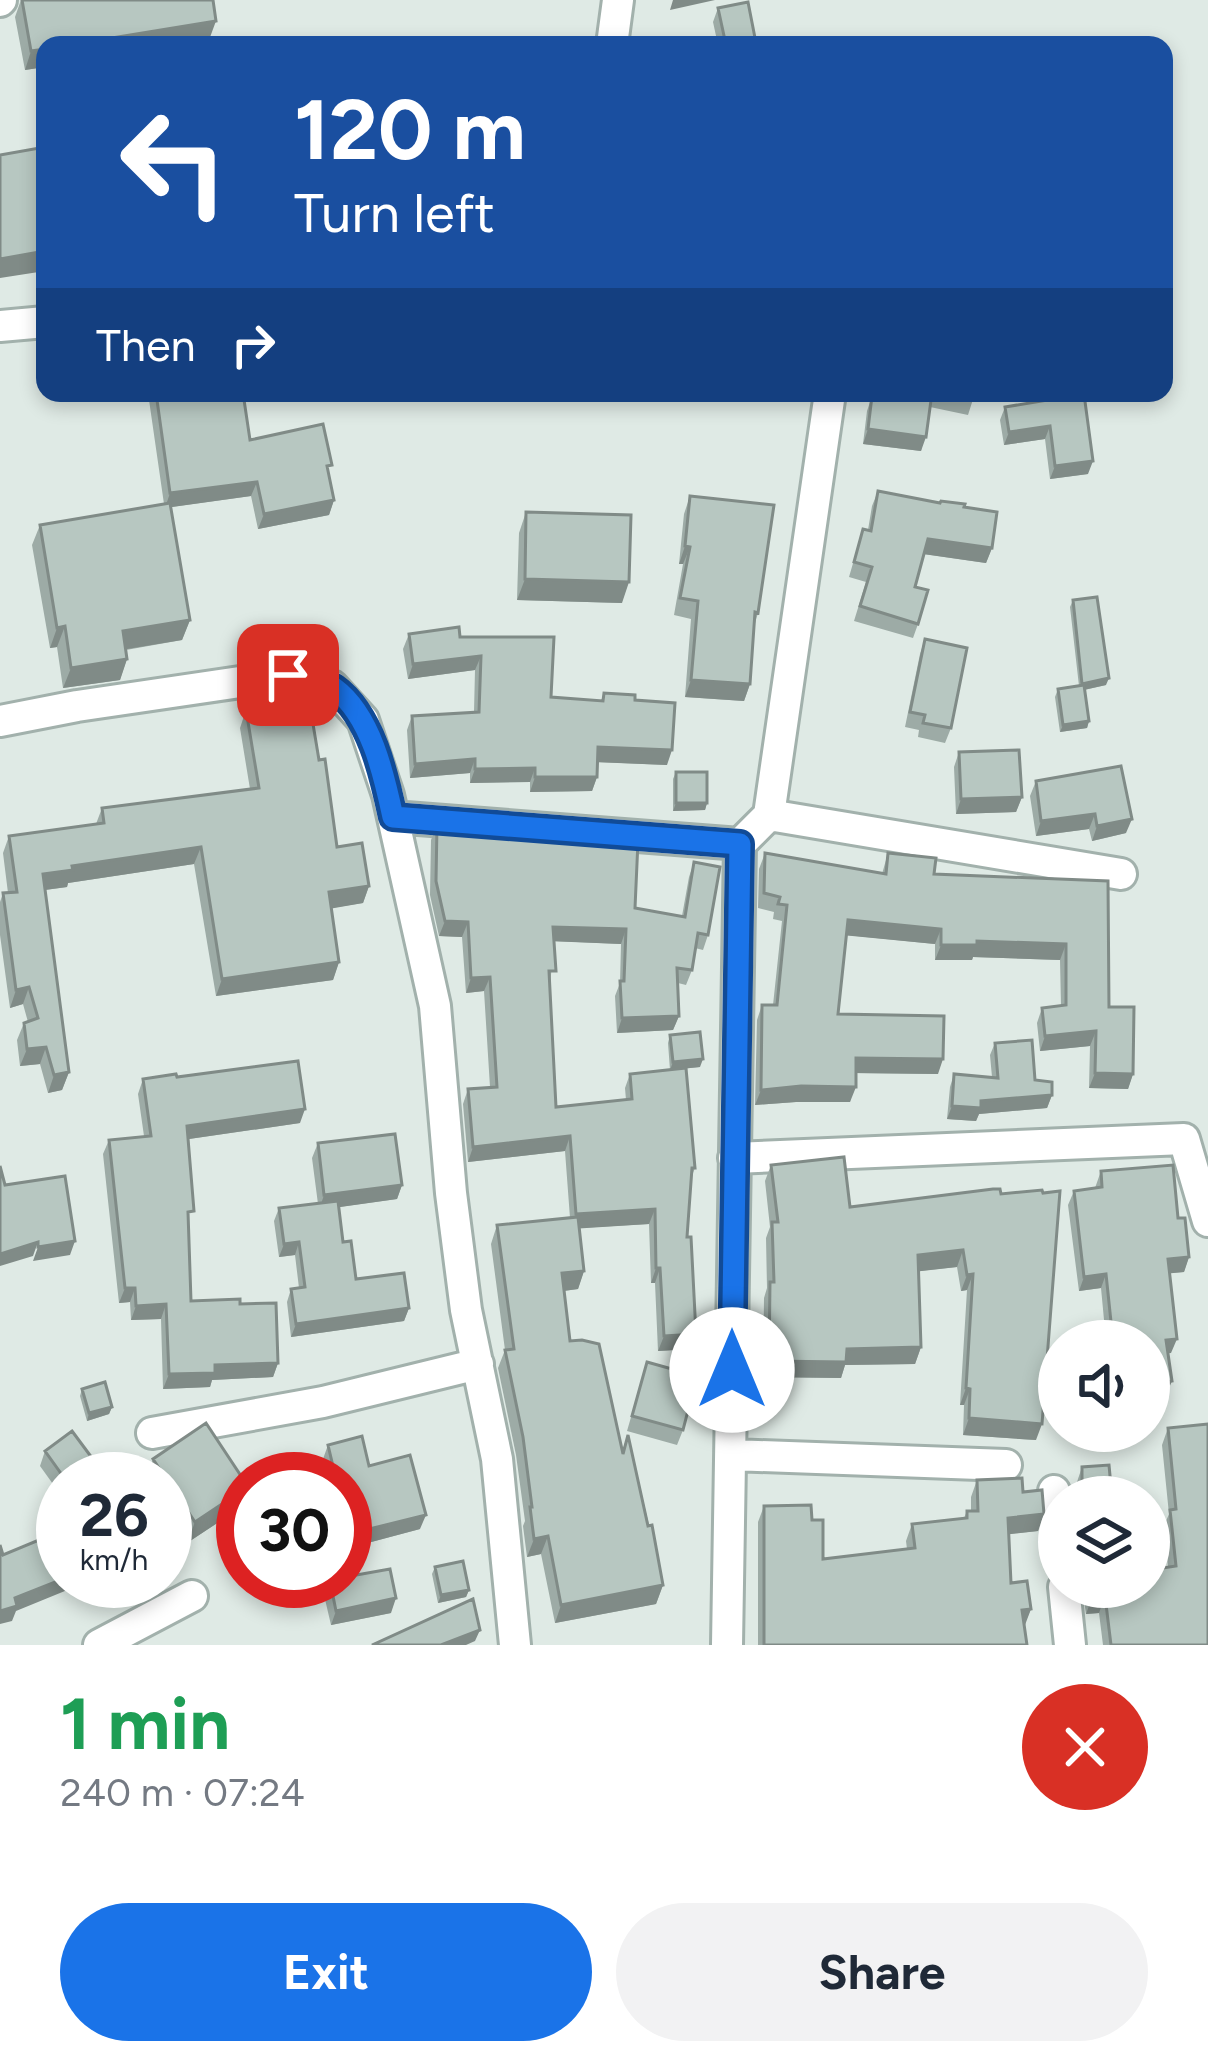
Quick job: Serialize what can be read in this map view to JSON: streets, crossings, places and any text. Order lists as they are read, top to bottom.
{
  "page": {
    "turn": ["120 m", "Turn left"],
    "then": "Then",
    "speed": "26 km/h",
    "limit": "30",
    "heading": ["1 min", "240 m · 07:24"],
    "buttons": ["Exit", "Share"]
  }
}
